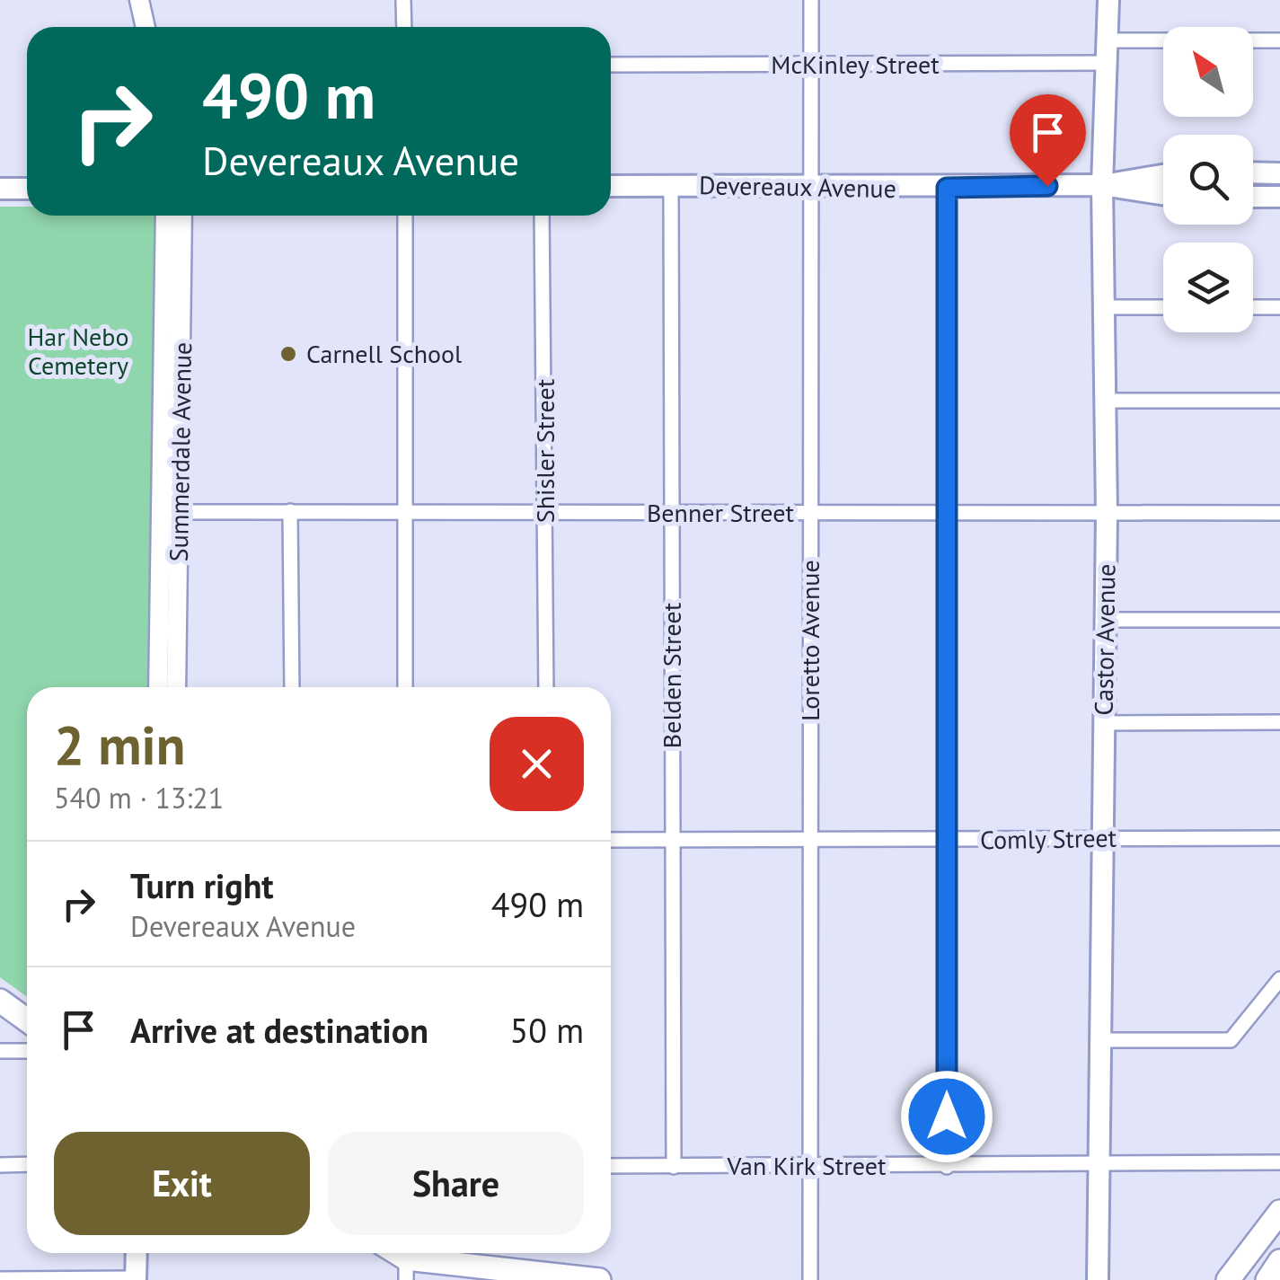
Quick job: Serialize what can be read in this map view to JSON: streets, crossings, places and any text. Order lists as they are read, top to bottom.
{
  "streets": {
    "main road": ["Devereaux Avenue", "Castor Avenue"],
    "street": [
      "McKinley Street",
      "Shisler Street",
      "Summerdale Avenue",
      "Benner Street",
      "Loretto Avenue",
      "Belden Street",
      "Comly Street",
      "Van Kirk Street"
    ]
  },
  "crossings": [
    ["McKinley Street", "Castor Avenue"],
    ["McKinley Street", "Loretto Avenue"],
    ["Devereaux Avenue", "Castor Avenue"],
    ["Devereaux Avenue", "Loretto Avenue"],
    ["Devereaux Avenue", "Belden Street"],
    ["Shisler Street", "Benner Street"],
    ["Summerdale Avenue", "Benner Street"],
    ["Benner Street", "Castor Avenue"],
    ["Benner Street", "Loretto Avenue"],
    ["Benner Street", "Belden Street"],
    ["Castor Avenue", "Comly Street"],
    ["Castor Avenue", "Van Kirk Street"],
    ["Loretto Avenue", "Comly Street"],
    ["Loretto Avenue", "Van Kirk Street"],
    ["Belden Street", "Comly Street"],
    ["Belden Street", "Van Kirk Street"]
  ],
  "parks": ["Har Nebo Cemetery"],
  "places": ["Carnell School"],
  "north": "top left",
  "page": {
    "turn": ["490 m", "Devereaux Avenue"],
    "heading": ["2 min", "540 m · 13:21"],
    "list": [
      {
        "name": "Turn right",
        "note": "Devereaux Avenue",
        "value": "490 m"
      },
      {
        "name": "Arrive at destination",
        "value": "50 m"
      }
    ],
    "buttons": ["Exit", "Share"]
  }
}
